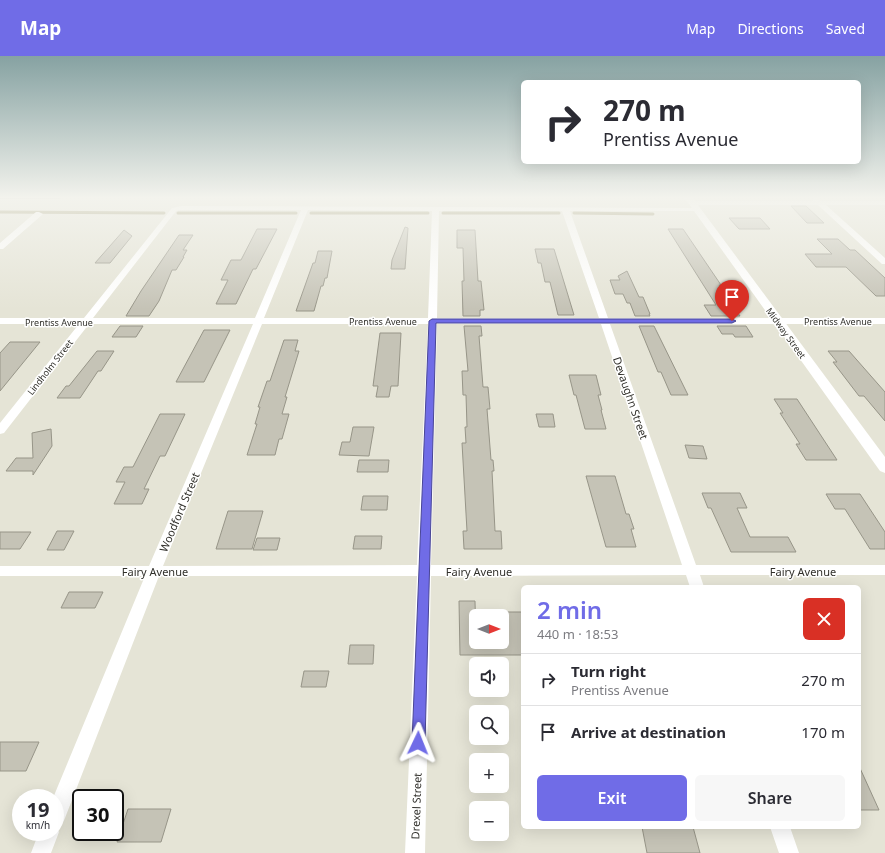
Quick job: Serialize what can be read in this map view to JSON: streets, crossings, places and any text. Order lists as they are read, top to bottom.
{
  "streets": {
    "street": [
      "Prentiss Avenue",
      "Midway Street",
      "Lindholm Street",
      "Devaughn Street",
      "Woodford Street",
      "Fairy Avenue",
      "Drexel Street"
    ]
  },
  "crossings": [
    ["Prentiss Avenue", "Midway Street"],
    ["Prentiss Avenue", "Lindholm Street"],
    ["Prentiss Avenue", "Devaughn Street"],
    ["Prentiss Avenue", "Woodford Street"],
    ["Prentiss Avenue", "Drexel Street"],
    ["Devaughn Street", "Fairy Avenue"],
    ["Woodford Street", "Fairy Avenue"],
    ["Fairy Avenue", "Drexel Street"]
  ],
  "north": "right",
  "page": {
    "header": "Map",
    "nav": ["Map", "Directions", "Saved"],
    "turn": ["270 m", "Prentiss Avenue"],
    "heading": ["2 min", "440 m · 18:53"],
    "map_buttons": ["+", "−"],
    "list": [
      {
        "name": "Turn right",
        "note": "Prentiss Avenue",
        "value": "270 m"
      },
      {
        "name": "Arrive at destination",
        "value": "170 m"
      }
    ],
    "buttons": ["Exit", "Share"],
    "speed": "19 km/h",
    "limit": "30"
  }
}
